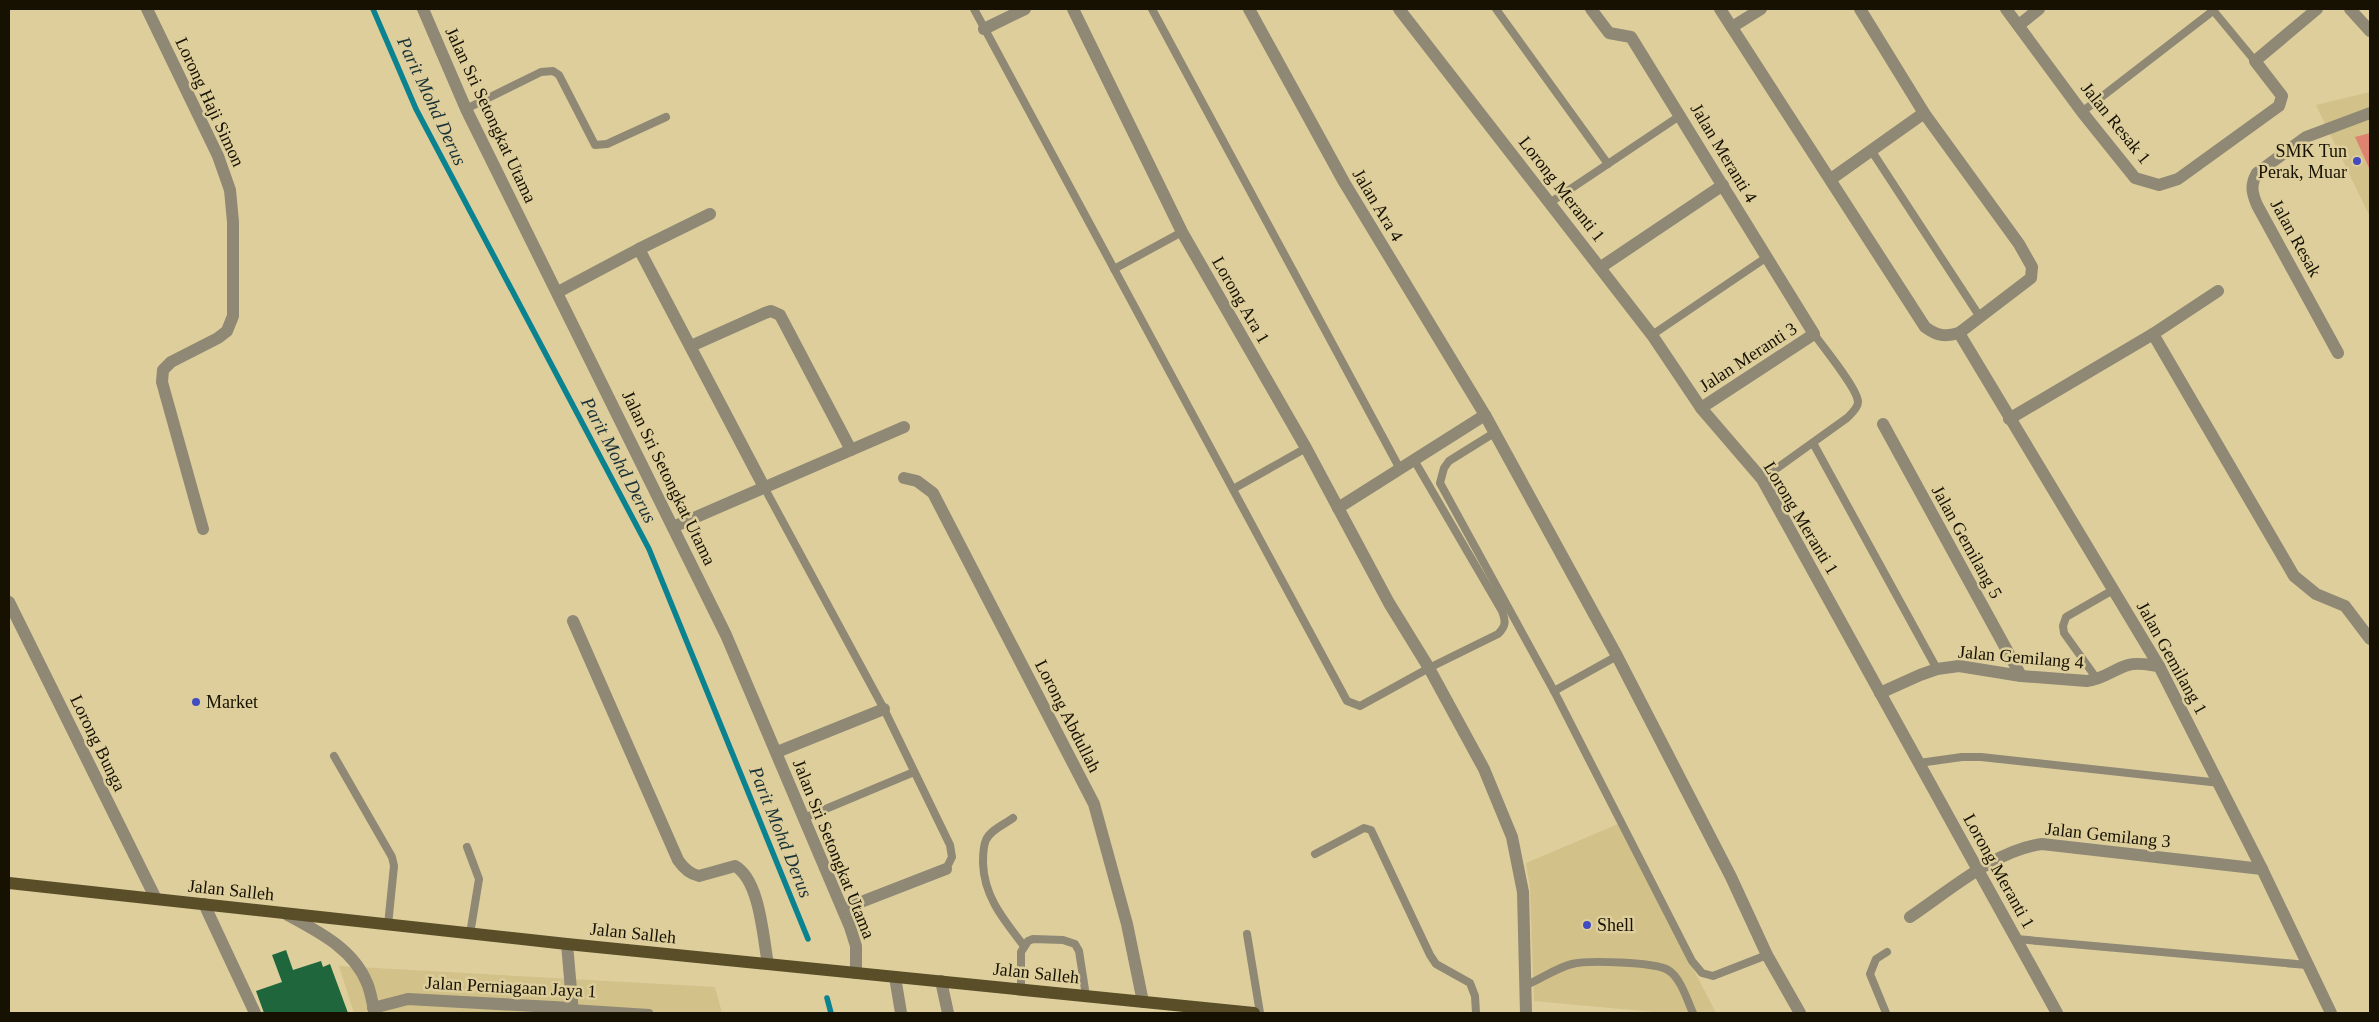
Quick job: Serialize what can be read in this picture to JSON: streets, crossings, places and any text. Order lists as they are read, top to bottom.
{
  "streets": {
    "main road": ["Jalan Salleh"],
    "street": [
      "Lorong Haji Simon",
      "Jalan Sri Setongkat Utama",
      "Jalan Resak 1",
      "Jalan Meranti 4",
      "Lorong Meranti 1",
      "Jalan Ara 4",
      "Jalan Resak",
      "Lorong Ara 1",
      "Jalan Meranti 3",
      "Jalan Gemilang 5",
      "Jalan Gemilang 4",
      "Jalan Gemilang 1",
      "Lorong Abdullah",
      "Lorong Bunga",
      "Jalan Gemilang 3",
      "Jalan Perniagaan Jaya 1"
    ]
  },
  "crossings": [
    ["Jalan Sri Setongkat Utama", "Jalan Salleh"],
    ["Jalan Meranti 4", "Jalan Meranti 3"],
    ["Lorong Meranti 1", "Jalan Meranti 3"],
    ["Lorong Meranti 1", "Jalan Gemilang 4"],
    ["Lorong Meranti 1", "Jalan Gemilang 3"],
    ["Jalan Gemilang 5", "Jalan Gemilang 4"],
    ["Jalan Gemilang 4", "Jalan Gemilang 1"],
    ["Jalan Gemilang 1", "Jalan Gemilang 3"],
    ["Lorong Abdullah", "Jalan Salleh"],
    ["Lorong Bunga", "Jalan Salleh"]
  ],
  "water": ["Parit Mohd Derus"],
  "places": ["SMK Tun Perak, Muar", "Market", "Shell"]
}
